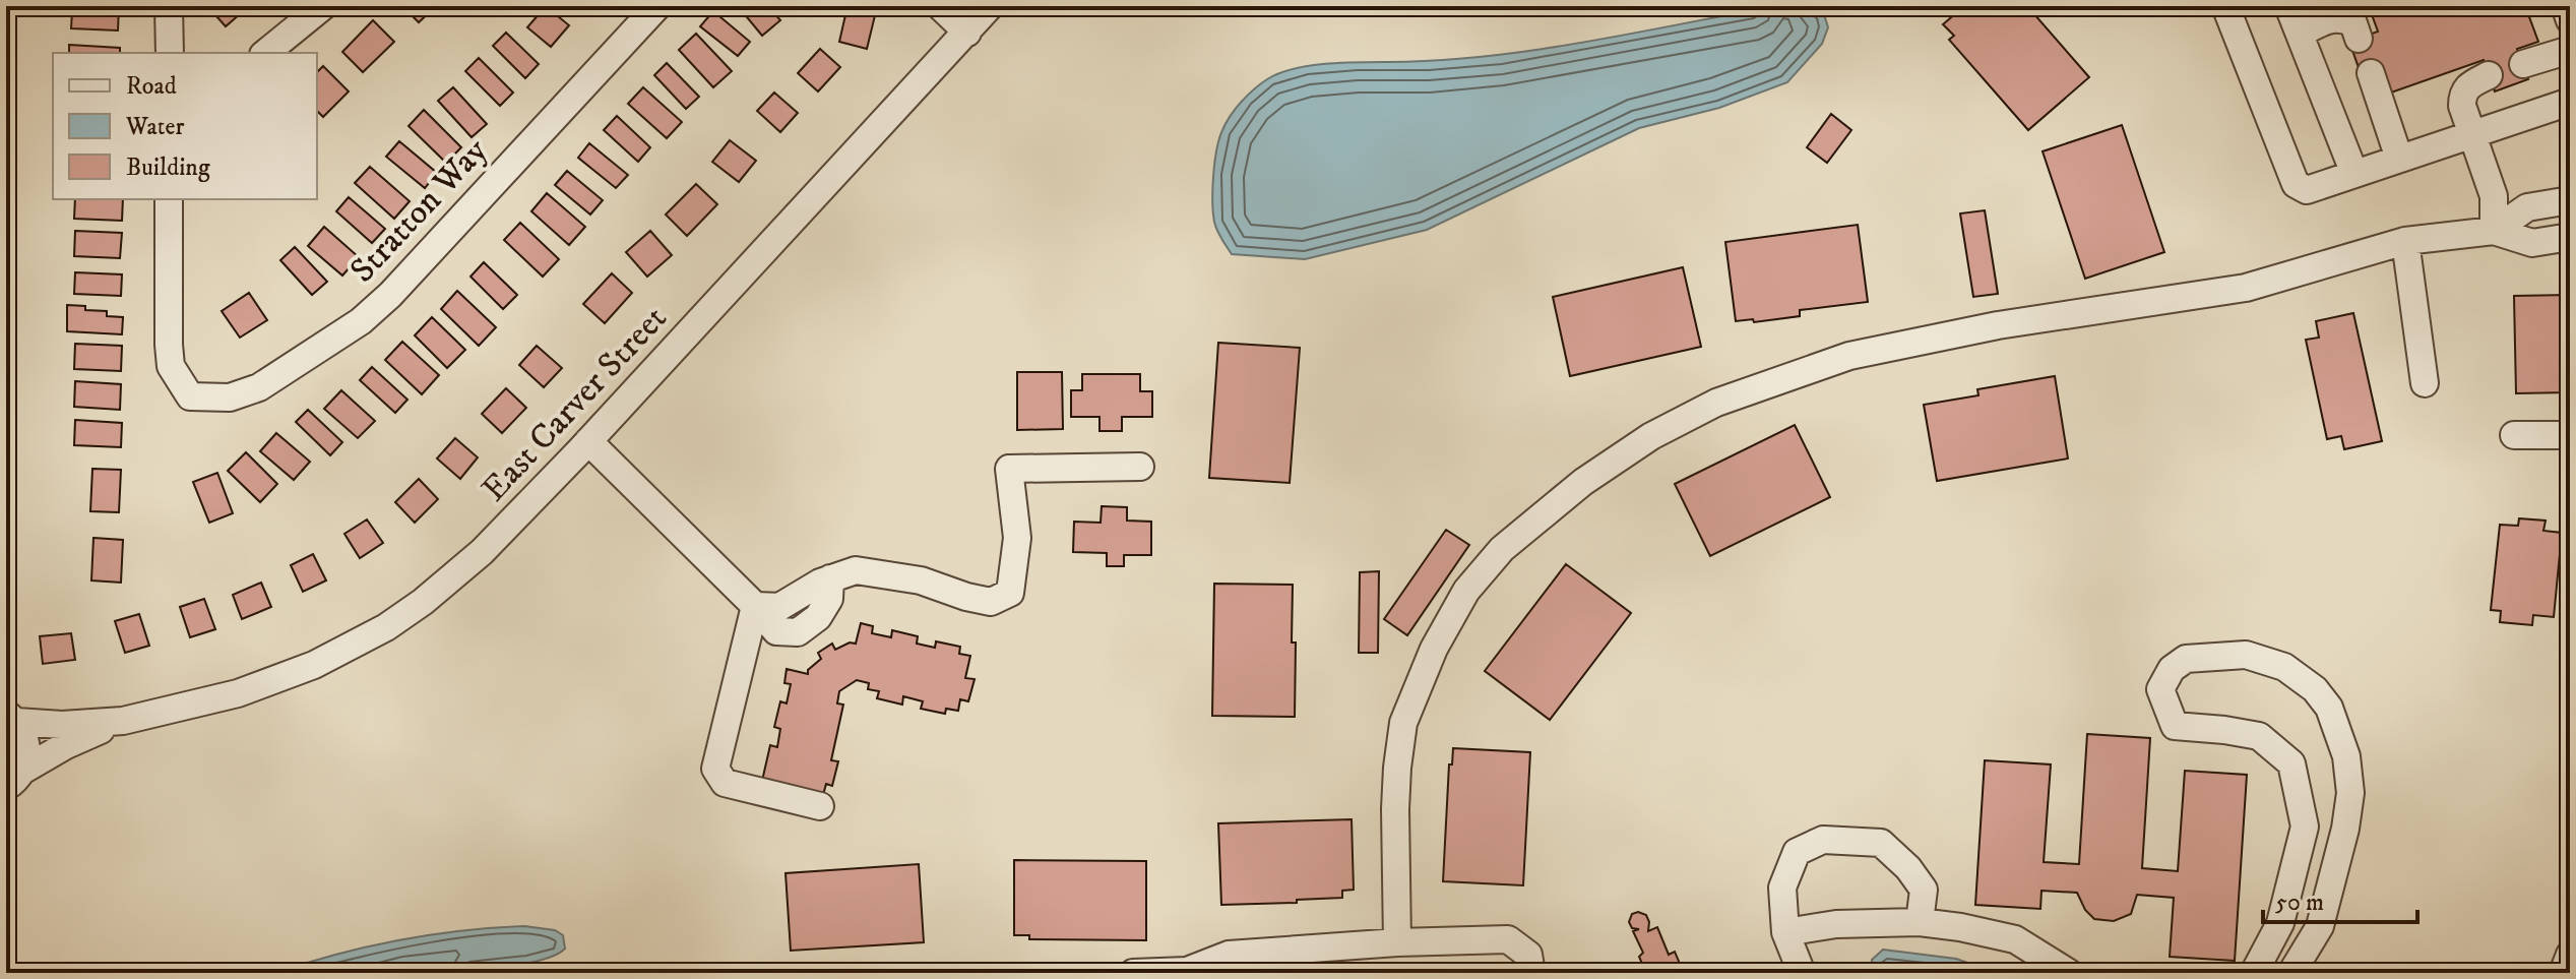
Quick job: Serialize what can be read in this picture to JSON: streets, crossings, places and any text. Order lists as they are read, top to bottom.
{
  "streets": {
    "street": ["Stratton Way", "East Carver Street"]
  },
  "legend": ["Road", "Water", "Building"],
  "scale_bar": "50 m"
}
